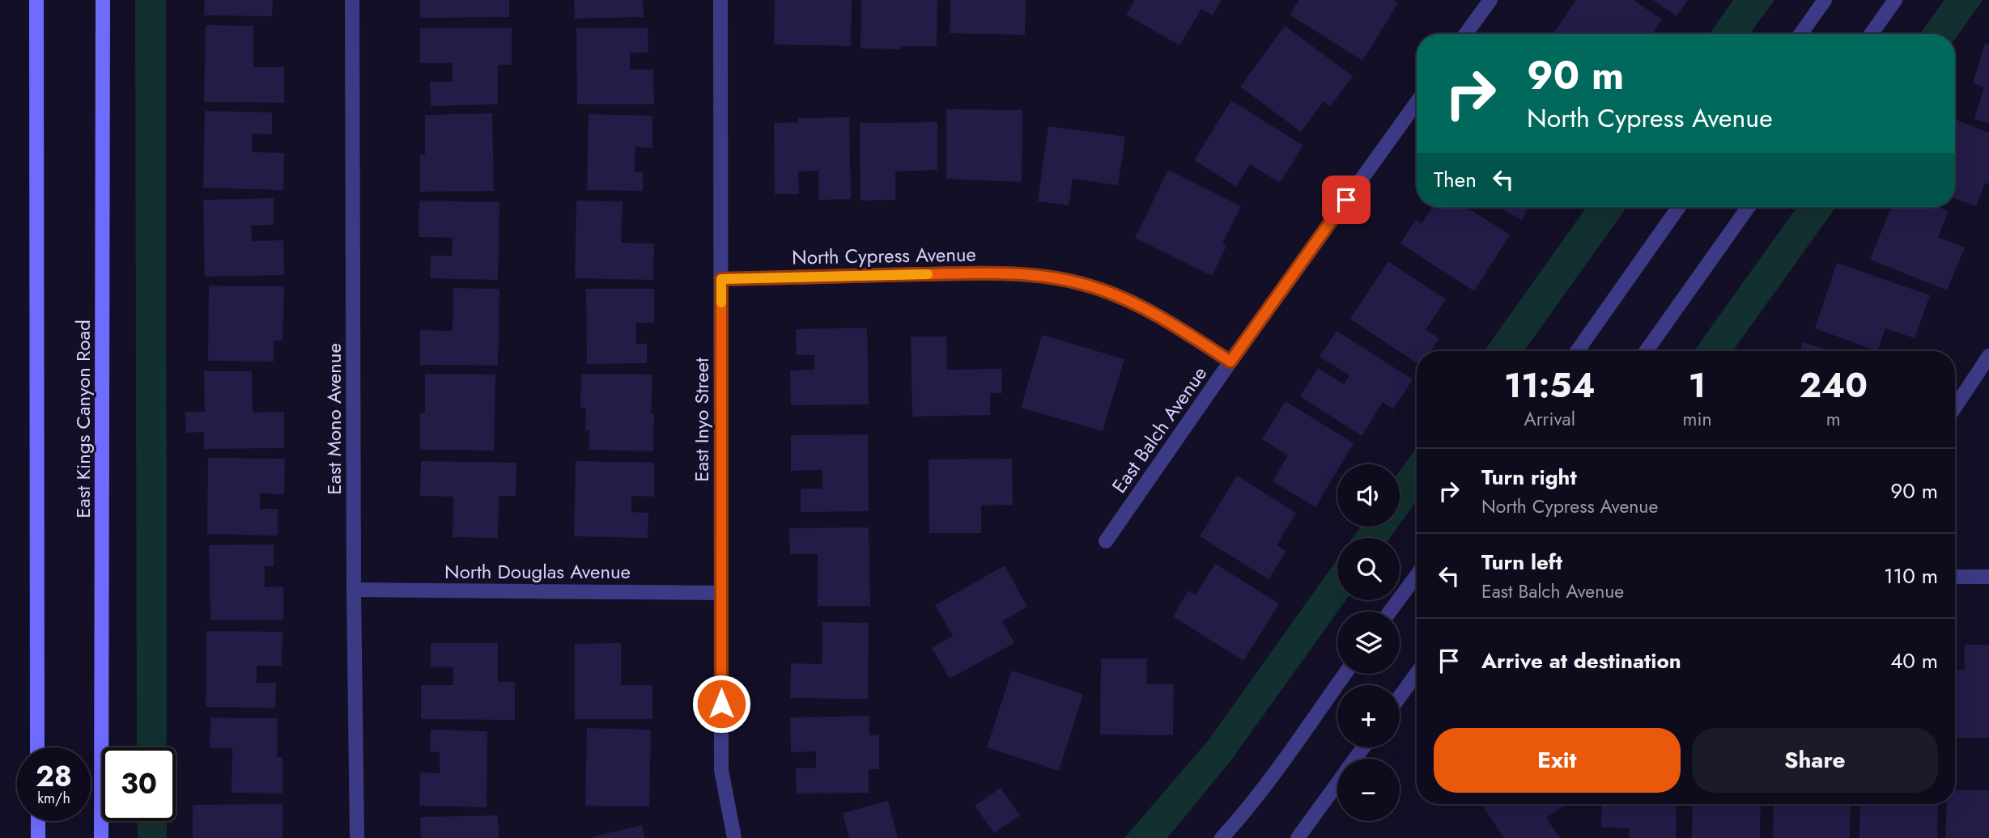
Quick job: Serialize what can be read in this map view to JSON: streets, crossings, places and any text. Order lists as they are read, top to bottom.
{
  "streets": {
    "main road": ["East Kings Canyon Road"],
    "street": [
      "North Cypress Avenue",
      "East Mono Avenue",
      "East Inyo Street",
      "East Balch Avenue",
      "North Douglas Avenue"
    ]
  },
  "crossings": [
    ["North Cypress Avenue", "East Inyo Street"],
    ["North Cypress Avenue", "East Balch Avenue"],
    ["East Mono Avenue", "North Douglas Avenue"],
    ["East Inyo Street", "North Douglas Avenue"]
  ],
  "page": {
    "turn": ["90 m", "North Cypress Avenue"],
    "then": "Then",
    "eta": [
      "11:54",
      "Arrival",
      "1",
      "min",
      "240",
      "m"
    ],
    "list": [
      {
        "name": "Turn right",
        "note": "North Cypress Avenue",
        "value": "90 m"
      },
      {
        "name": "Turn left",
        "note": "East Balch Avenue",
        "value": "110 m"
      },
      {
        "name": "Arrive at destination",
        "value": "40 m"
      }
    ],
    "map_buttons": ["+", "−"],
    "buttons": ["Exit", "Share"],
    "speed": "28 km/h",
    "limit": "30"
  }
}
